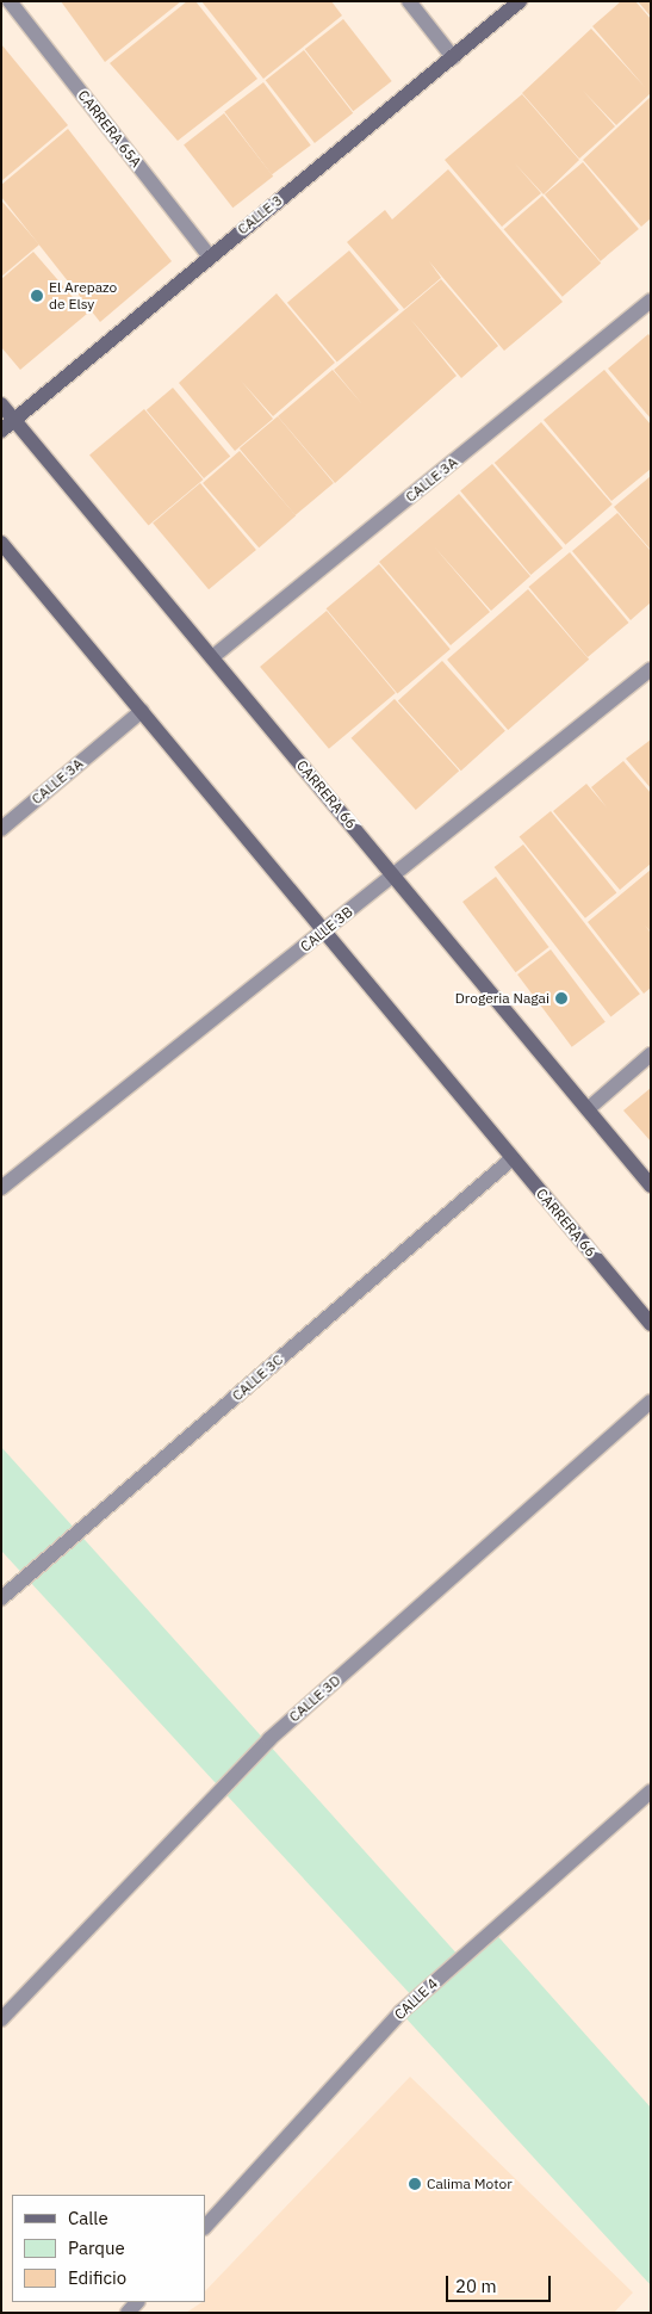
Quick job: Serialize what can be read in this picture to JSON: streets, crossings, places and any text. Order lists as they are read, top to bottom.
{
  "streets": {
    "main road": ["CALLE 3", "CARRERA 66"],
    "street": [
      "CARRERA 65A",
      "CALLE 3A",
      "CALLE 3B",
      "CALLE 3C",
      "CALLE 3D",
      "CALLE 4"
    ]
  },
  "crossings": [
    ["CARRERA 65A", "CALLE 3"],
    ["CALLE 3", "CARRERA 66"],
    ["CALLE 3A", "CARRERA 66"],
    ["CARRERA 66", "CALLE 3B"],
    ["CARRERA 66", "CALLE 3C"]
  ],
  "places": ["El Arepazo de Elsy", "Drogeria Nagai", "Calima Motor"],
  "legend": ["Calle", "Parque", "Edificio"],
  "scale_bar": "20 m"
}
